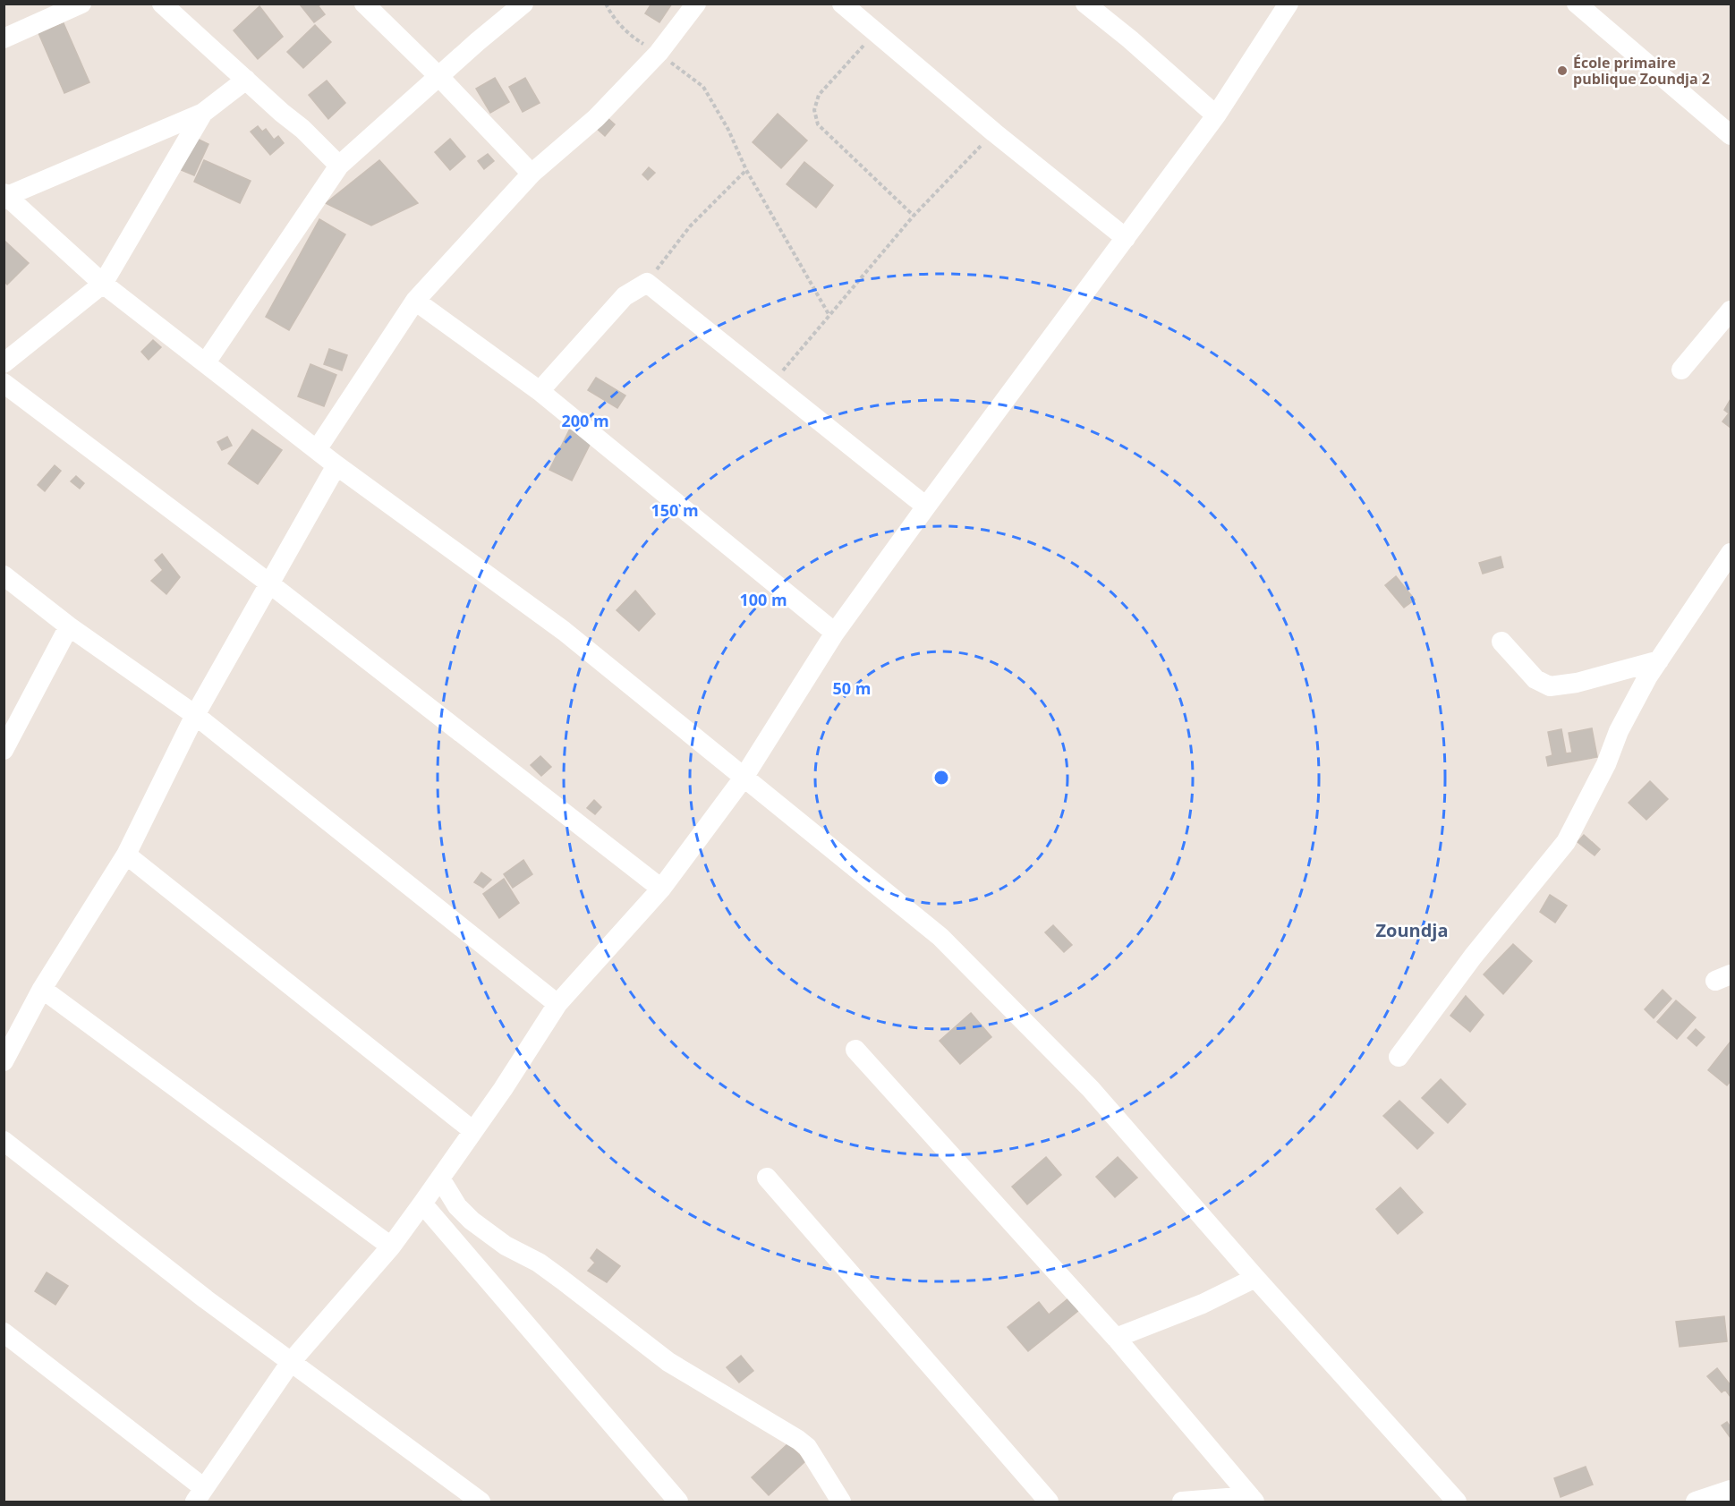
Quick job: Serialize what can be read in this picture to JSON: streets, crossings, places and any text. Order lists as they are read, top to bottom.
{
  "districts": ["Zoundja"],
  "places": ["École primaire publique Zoundja 2"],
  "rings": [
    "200 m",
    "150 m",
    "100 m",
    "50 m"
  ]
}
